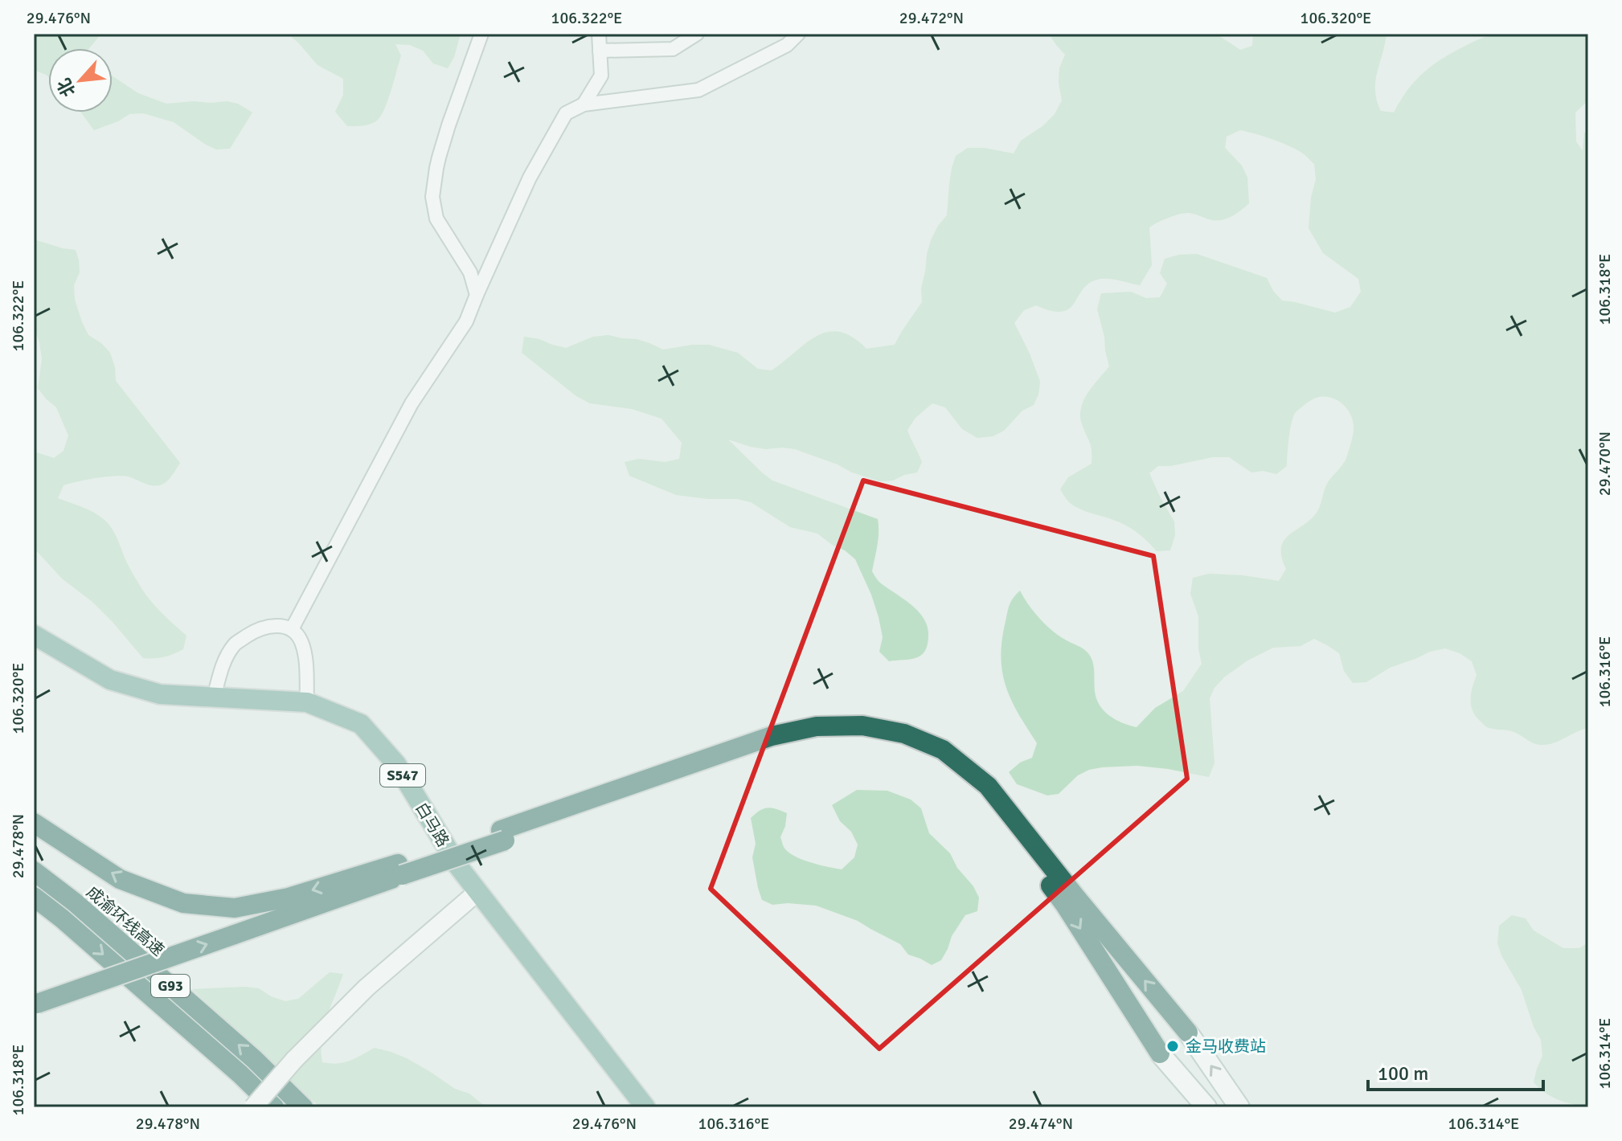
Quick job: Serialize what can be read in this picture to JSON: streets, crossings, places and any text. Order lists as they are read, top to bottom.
{
  "streets": {
    "highway": ["成渝环线高速", "G93"],
    "main road": ["S547", "白马路"]
  },
  "places": ["金马收费站"],
  "scale_bar": "100 m",
  "north": "bottom left",
  "coordinates": [
    "29.476°N",
    "106.322°E",
    "29.472°N",
    "106.320°E",
    "106.318°E",
    "29.470°N",
    "106.316°E",
    "29.478°N",
    "106.314°E",
    "29.474°N"
  ]
}
